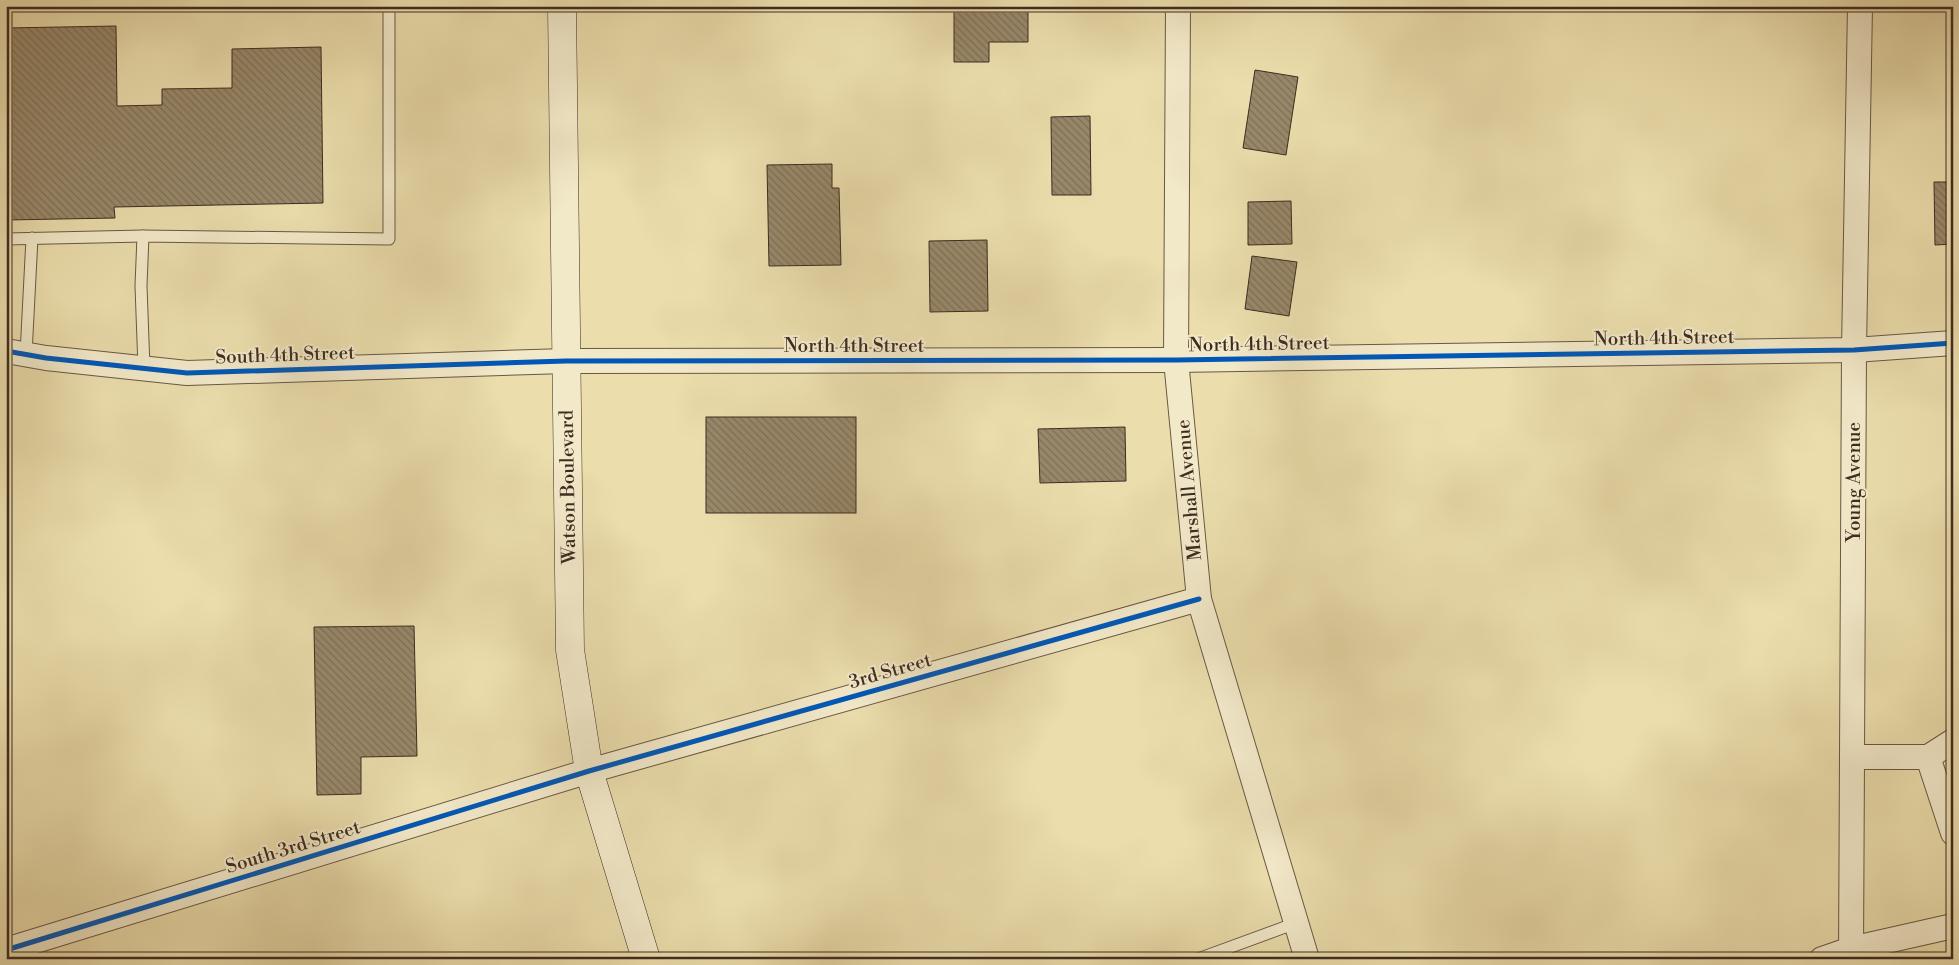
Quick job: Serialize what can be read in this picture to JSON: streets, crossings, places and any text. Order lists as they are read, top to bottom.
{
  "streets": {
    "main road": ["Watson Boulevard"],
    "street": [
      "North 4th Street",
      "South 4th Street",
      "Young Avenue",
      "Marshall Avenue",
      "3rd Street",
      "South 3rd Street"
    ]
  },
  "crossings": [
    ["North 4th Street", "South 4th Street"],
    ["North 4th Street", "Young Avenue"],
    ["North 4th Street", "Watson Boulevard"],
    ["North 4th Street", "Marshall Avenue"],
    ["South 4th Street", "Watson Boulevard"],
    ["Watson Boulevard", "3rd Street"],
    ["Watson Boulevard", "South 3rd Street"],
    ["Marshall Avenue", "3rd Street"],
    ["3rd Street", "South 3rd Street"]
  ]
}
